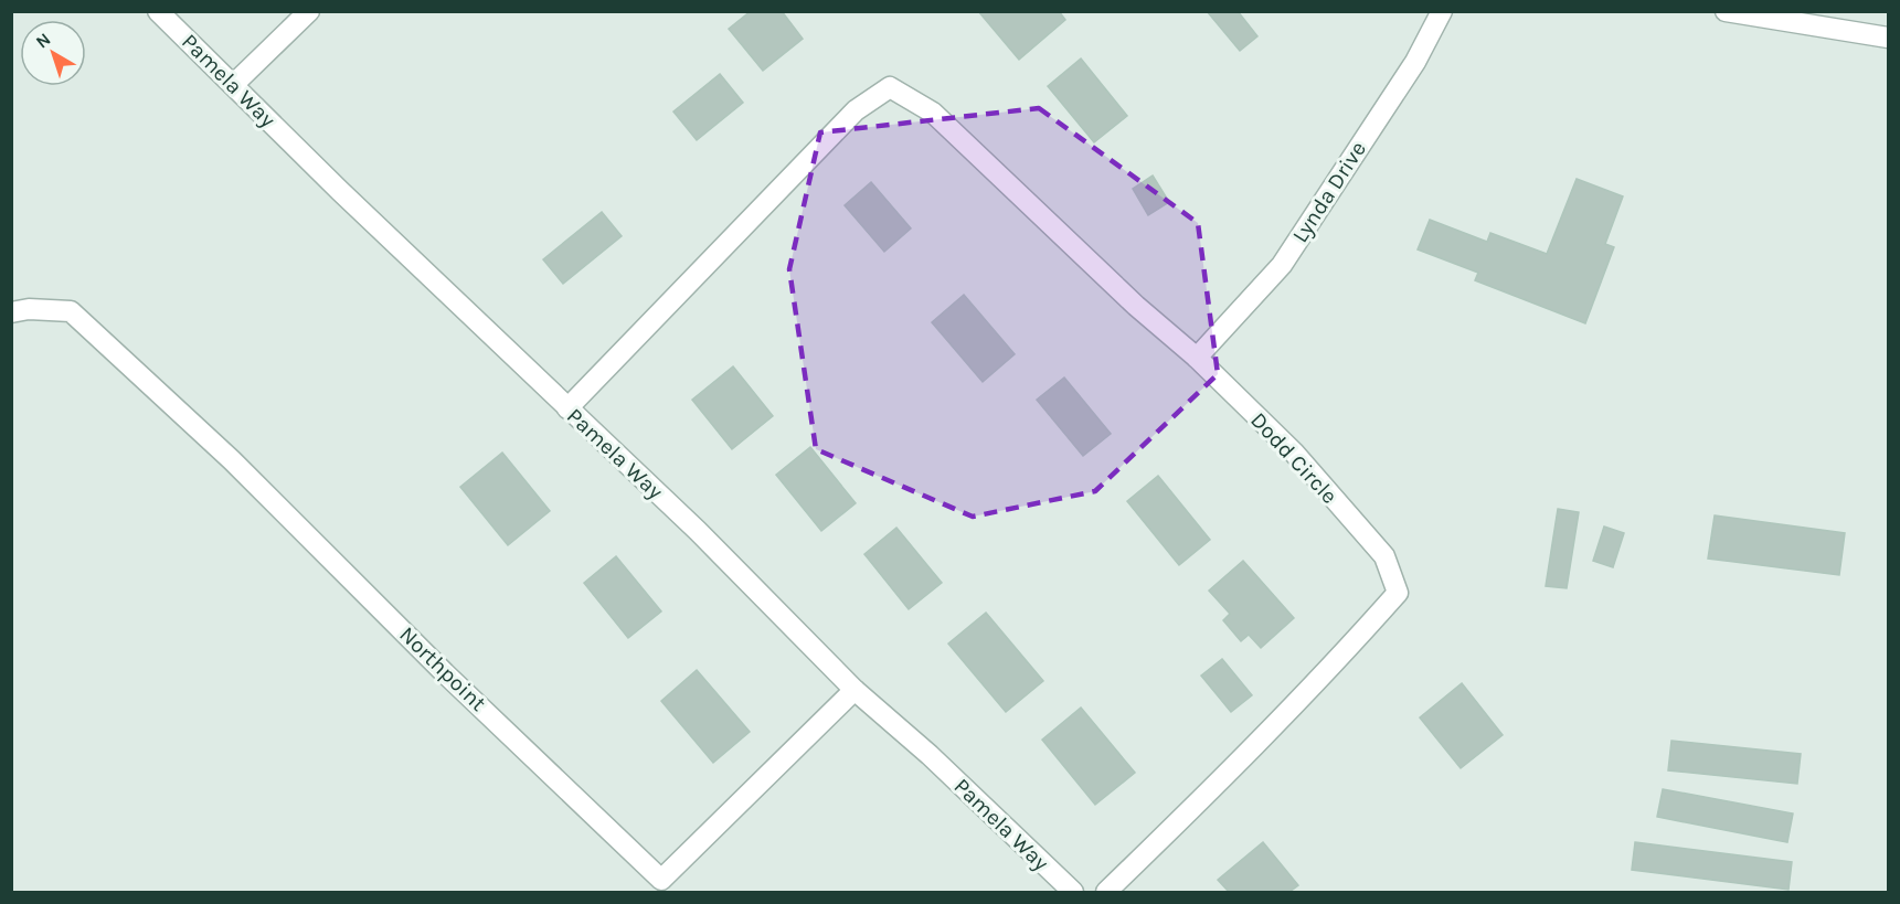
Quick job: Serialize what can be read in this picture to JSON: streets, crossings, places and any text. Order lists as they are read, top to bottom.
{
  "streets": {
    "street": [
      "Pamela Way",
      "Lynda Drive",
      "Dodd Circle",
      "Northpoint"
    ]
  },
  "crossings": [
    ["Pamela Way", "Dodd Circle"],
    ["Pamela Way", "Northpoint"],
    ["Lynda Drive", "Dodd Circle"]
  ],
  "north": "top left"
}
